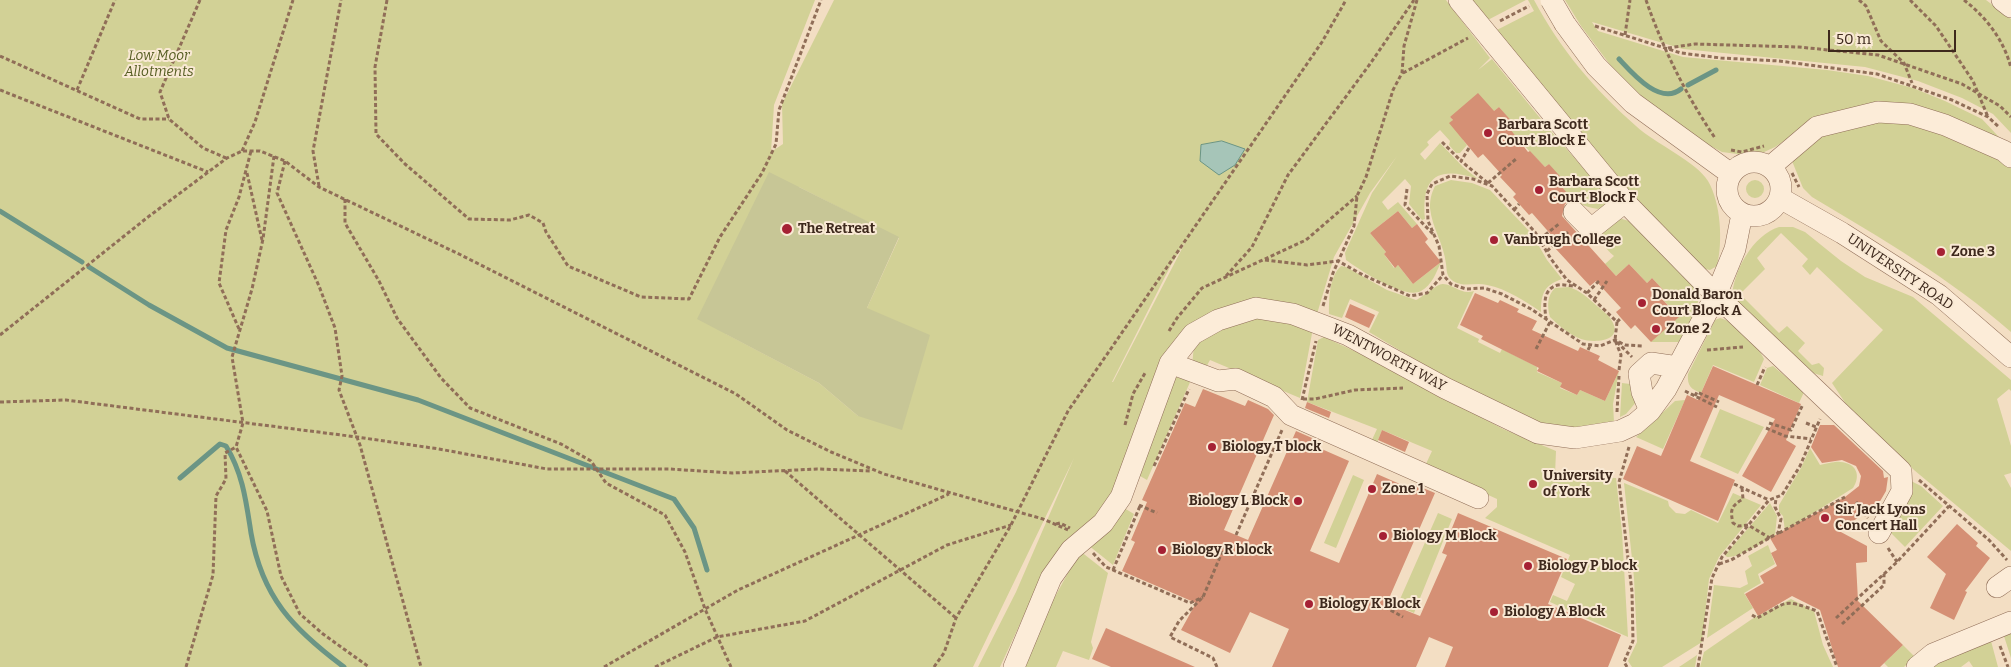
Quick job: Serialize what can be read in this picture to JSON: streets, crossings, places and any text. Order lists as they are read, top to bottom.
{
  "streets": {
    "street": ["UNIVERSITY ROAD", "WENTWORTH WAY"]
  },
  "crossings": [
    ["UNIVERSITY ROAD", "WENTWORTH WAY"]
  ],
  "parks": ["Low Moor Allotments"],
  "places": [
    "Barbara Scott Court Block E",
    "Barbara Scott Court Block F",
    "The Retreat",
    "Vanbrugh College",
    "Zone 3",
    "Donald Baron Court Block A",
    "Zone 2",
    "Biology T block",
    "University of York",
    "Zone 1",
    "Biology L Block",
    "Sir Jack Lyons Concert Hall",
    "Biology M Block",
    "Biology R block",
    "Biology P block",
    "Biology K Block",
    "Biology A Block"
  ],
  "scale_bar": "50 m"
}
